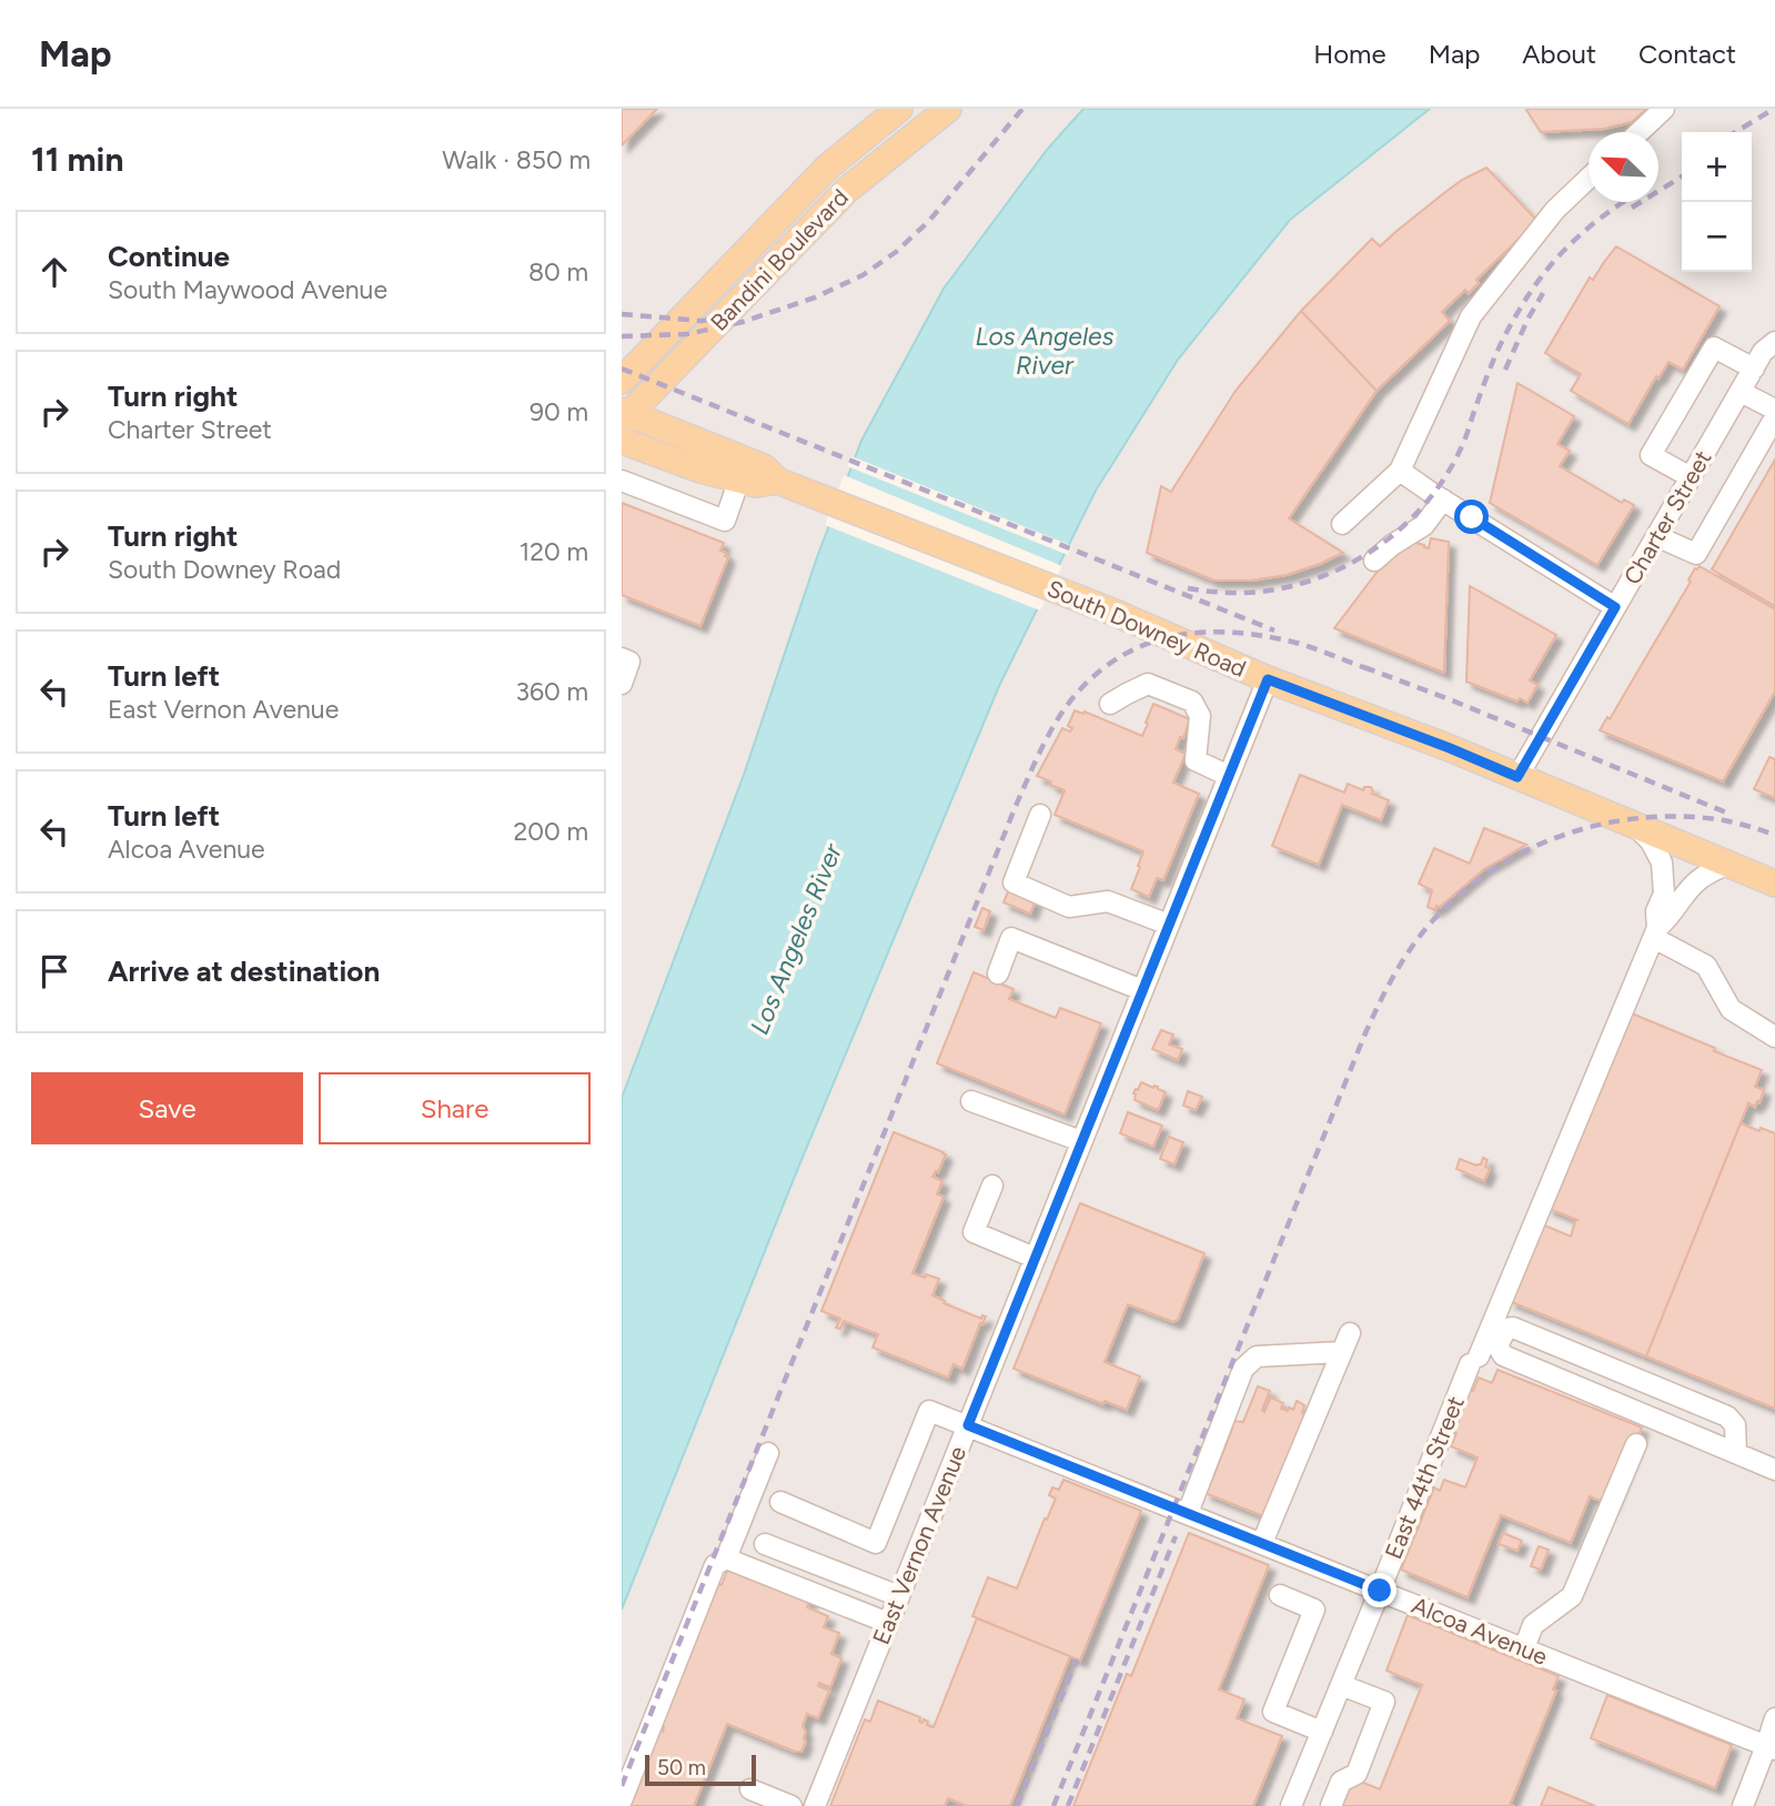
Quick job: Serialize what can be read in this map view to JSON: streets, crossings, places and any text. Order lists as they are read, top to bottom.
{
  "streets": {
    "main road": ["Bandini Boulevard", "South Downey Road"],
    "street": [
      "Charter Street",
      "East 44th Street",
      "East Vernon Avenue",
      "Alcoa Avenue"
    ]
  },
  "crossings": [
    ["Bandini Boulevard", "South Downey Road"],
    ["Charter Street", "South Downey Road"],
    ["South Downey Road", "East 44th Street"],
    ["South Downey Road", "East Vernon Avenue"],
    ["East 44th Street", "Alcoa Avenue"],
    ["East Vernon Avenue", "Alcoa Avenue"]
  ],
  "water": ["Los Angeles River"],
  "scale_bar": "50 m",
  "north": "top left",
  "page": {
    "header": "Map",
    "nav": [
      "Home",
      "Map",
      "About",
      "Contact"
    ],
    "heading": ["11 min", "Walk · 850 m"],
    "map_buttons": ["+", "−"],
    "list": [
      ["Continue", "South Maywood Avenue", "80 m"],
      ["Turn right", "Charter Street", "90 m"],
      ["Turn right", "South Downey Road", "120 m"],
      ["Turn left", "East Vernon Avenue", "360 m"],
      ["Turn left", "Alcoa Avenue", "200 m"],
      "Arrive at destination"
    ],
    "buttons": ["Save", "Share"],
    "scale": "50 m"
  }
}
